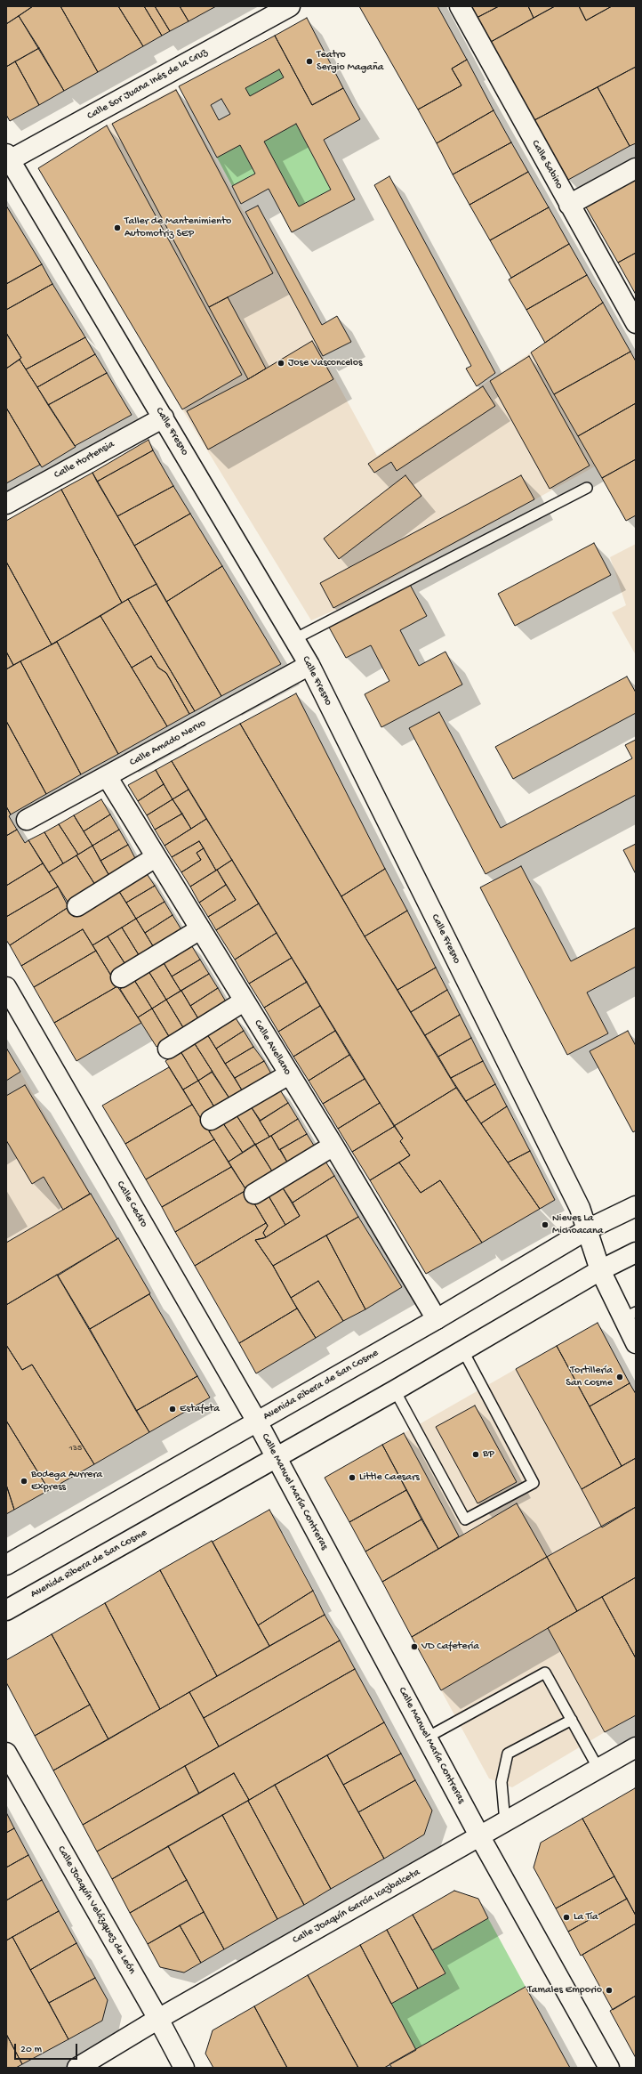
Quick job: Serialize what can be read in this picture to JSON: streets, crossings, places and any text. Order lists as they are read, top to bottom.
{
  "streets": {
    "street": [
      "Calle Sor Juana Inés de la Cruz",
      "Calle Sabino",
      "Calle Fresno",
      "Calle Hortensia",
      "Calle Amado Nervo",
      "Calle Avellano",
      "Calle Cedro",
      "Avenida Ribera de San Cosme",
      "Calle Manuel María Contreras",
      "Calle Joaquín García Icazbalceta",
      "Calle Joaquín Velázquez de León"
    ]
  },
  "crossings": [
    ["Calle Sor Juana Inés de la Cruz", "Calle Fresno"],
    ["Calle Fresno", "Calle Hortensia"],
    ["Calle Fresno", "Calle Amado Nervo"],
    ["Calle Fresno", "Avenida Ribera de San Cosme"],
    ["Calle Amado Nervo", "Calle Avellano"],
    ["Calle Avellano", "Avenida Ribera de San Cosme"],
    ["Calle Cedro", "Avenida Ribera de San Cosme"],
    ["Calle Cedro", "Calle Manuel María Contreras"],
    ["Avenida Ribera de San Cosme", "Calle Manuel María Contreras"],
    ["Calle Manuel María Contreras", "Calle Joaquín García Icazbalceta"],
    ["Calle Joaquín García Icazbalceta", "Calle Joaquín Velázquez de León"]
  ],
  "places": [
    "Teatro Sergio Magaña",
    "Taller de Mantenimiento Automotriz SEP",
    "Jose Vasconcelos",
    "Nieves La Michoacana",
    "Tortillería San Cosme",
    "Estafeta",
    "BP",
    "Little Caesars",
    "Bodega Aurrera Express",
    "VD Cafetería",
    "La Tía",
    "Tamales Emporio"
  ],
  "house_numbers": ["135"],
  "scale_bar": "20 m"
}
